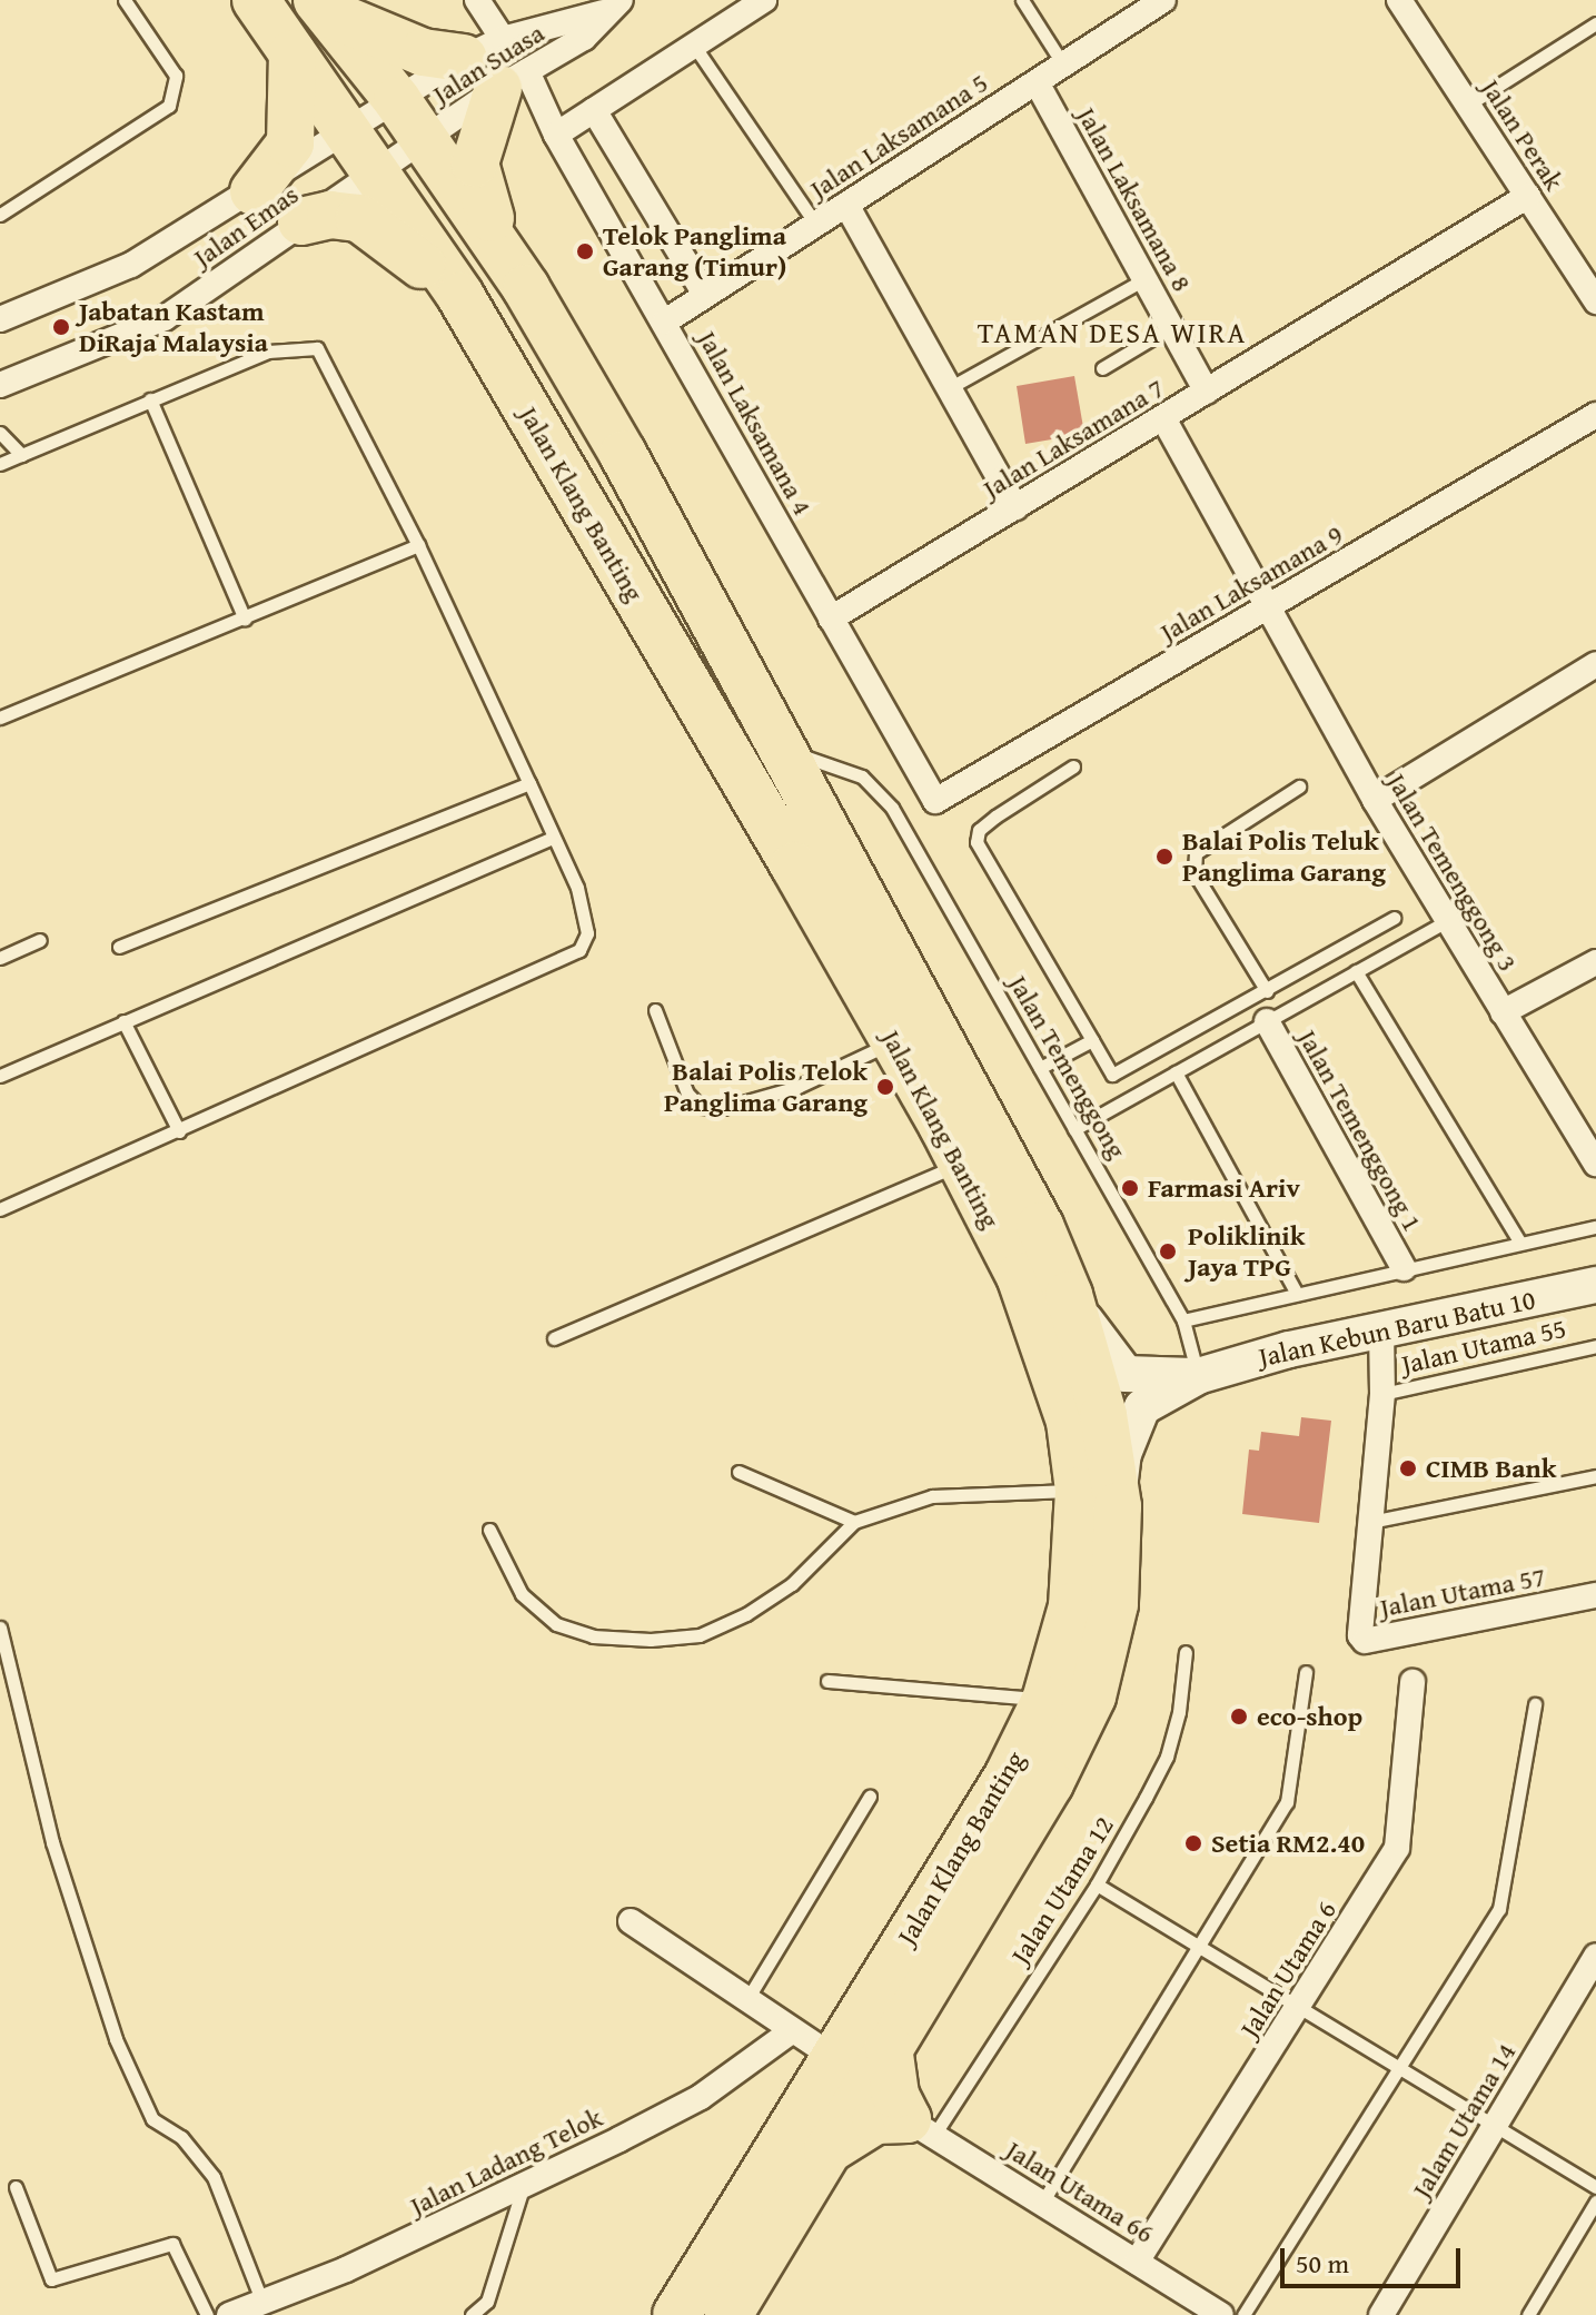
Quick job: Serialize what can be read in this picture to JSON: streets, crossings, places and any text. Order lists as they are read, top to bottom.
{
  "streets": {
    "highway": ["Jalan Klang Banting"],
    "street": [
      "Jalan Suasa",
      "Jalan Perak",
      "Jalan Laksamana 5",
      "Jalan Laksamana 8",
      "Jalan Emas",
      "Jalan Laksamana 4",
      "Jalan Laksamana 7",
      "Jalan Laksamana 9",
      "Jalan Temenggong 3",
      "Jalan Temenggong 1",
      "Jalan Kebun Baru Batu 10",
      "Jalan Utama 57",
      "Jalan Utama 6",
      "Jalam Utama 14",
      "Jalan Ladang Telok",
      "Jalan Utama 66"
    ],
    "lane": ["Jalan Temenggong", "Jalan Utama 55", "Jalan Utama 12"]
  },
  "crossings": [
    ["Jalan Suasa", "Jalan Emas"],
    ["Jalan Suasa", "Jalan Laksamana 4"],
    ["Jalan Suasa", "Jalan Klang Banting"],
    ["Jalan Perak", "Jalan Laksamana 7"],
    ["Jalan Laksamana 5", "Jalan Laksamana 8"],
    ["Jalan Laksamana 5", "Jalan Laksamana 4"],
    ["Jalan Laksamana 8", "Jalan Laksamana 7"],
    ["Jalan Emas", "Jalan Klang Banting"],
    ["Jalan Laksamana 4", "Jalan Laksamana 7"],
    ["Jalan Laksamana 4", "Jalan Laksamana 9"],
    ["Jalan Laksamana 7", "Jalan Temenggong 3"],
    ["Jalan Klang Banting", "Jalan Temenggong"],
    ["Jalan Klang Banting", "Jalan Utama 66"],
    ["Jalan Laksamana 9", "Jalan Temenggong 3"],
    ["Jalan Temenggong", "Jalan Kebun Baru Batu 10"],
    ["Jalan Utama 12", "Jalan Utama 66"],
    ["Jalan Utama 6", "Jalan Utama 66"]
  ],
  "districts": ["TAMAN DESA WIRA"],
  "places": [
    "Telok Panglima Garang (Timur)",
    "Jabatan Kastam DiRaja Malaysia",
    "Balai Polis Teluk Panglima Garang",
    "Balai Polis Telok Panglima Garang",
    "Farmasi Ariv",
    "Poliklinik Jaya TPG",
    "CIMB Bank",
    "eco-shop",
    "Setia RM2.40"
  ],
  "scale_bar": "50 m"
}
